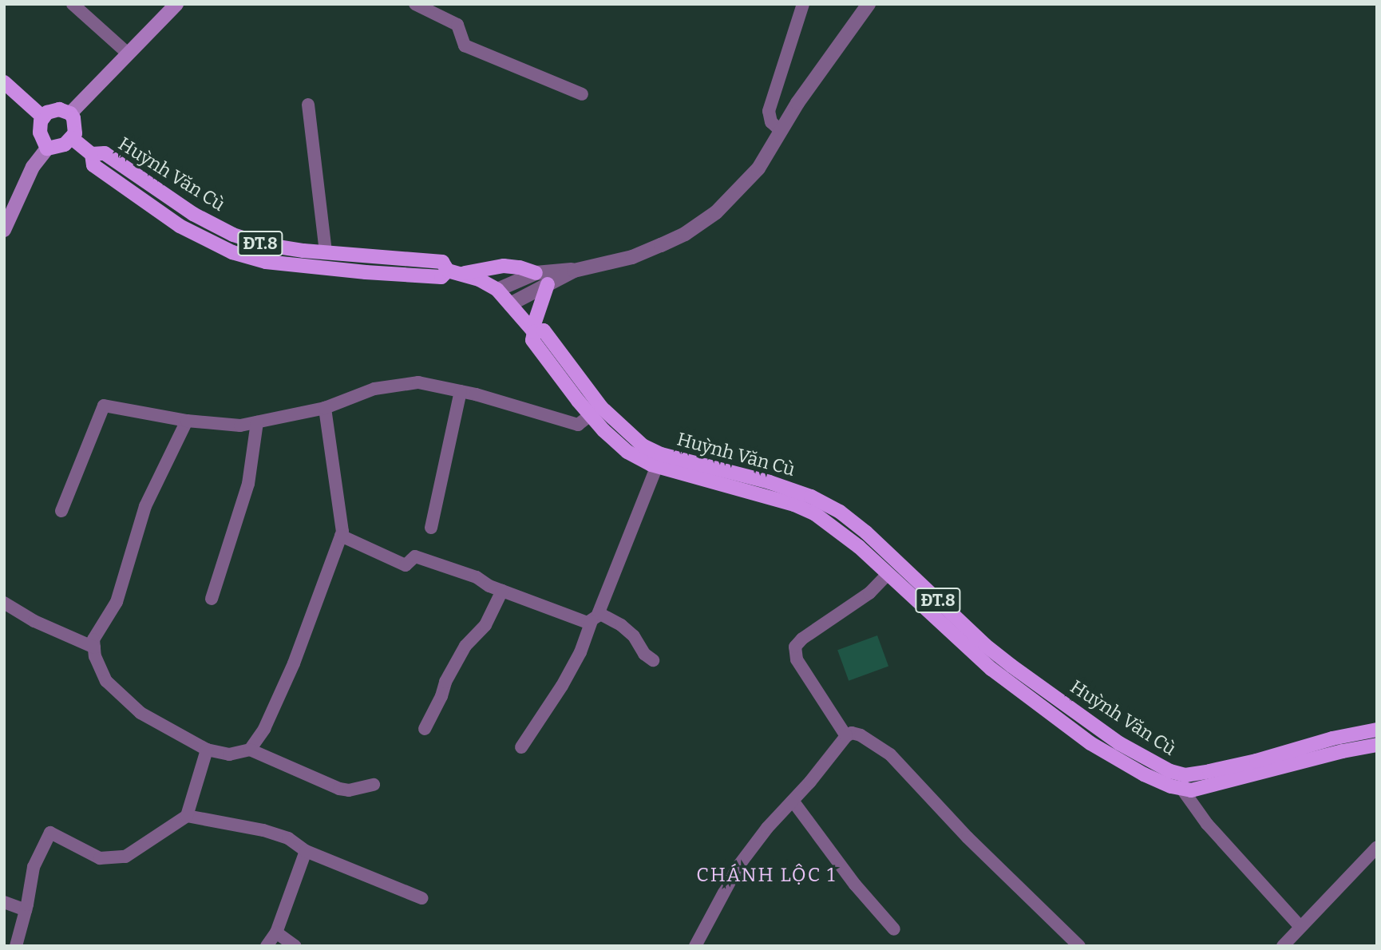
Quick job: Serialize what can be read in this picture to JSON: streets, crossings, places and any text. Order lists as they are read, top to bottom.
{
  "streets": {
    "main road": ["Huỳnh Văn Cù", "ĐT.8"]
  },
  "districts": ["CHÁNH LỘC 1"]
}
